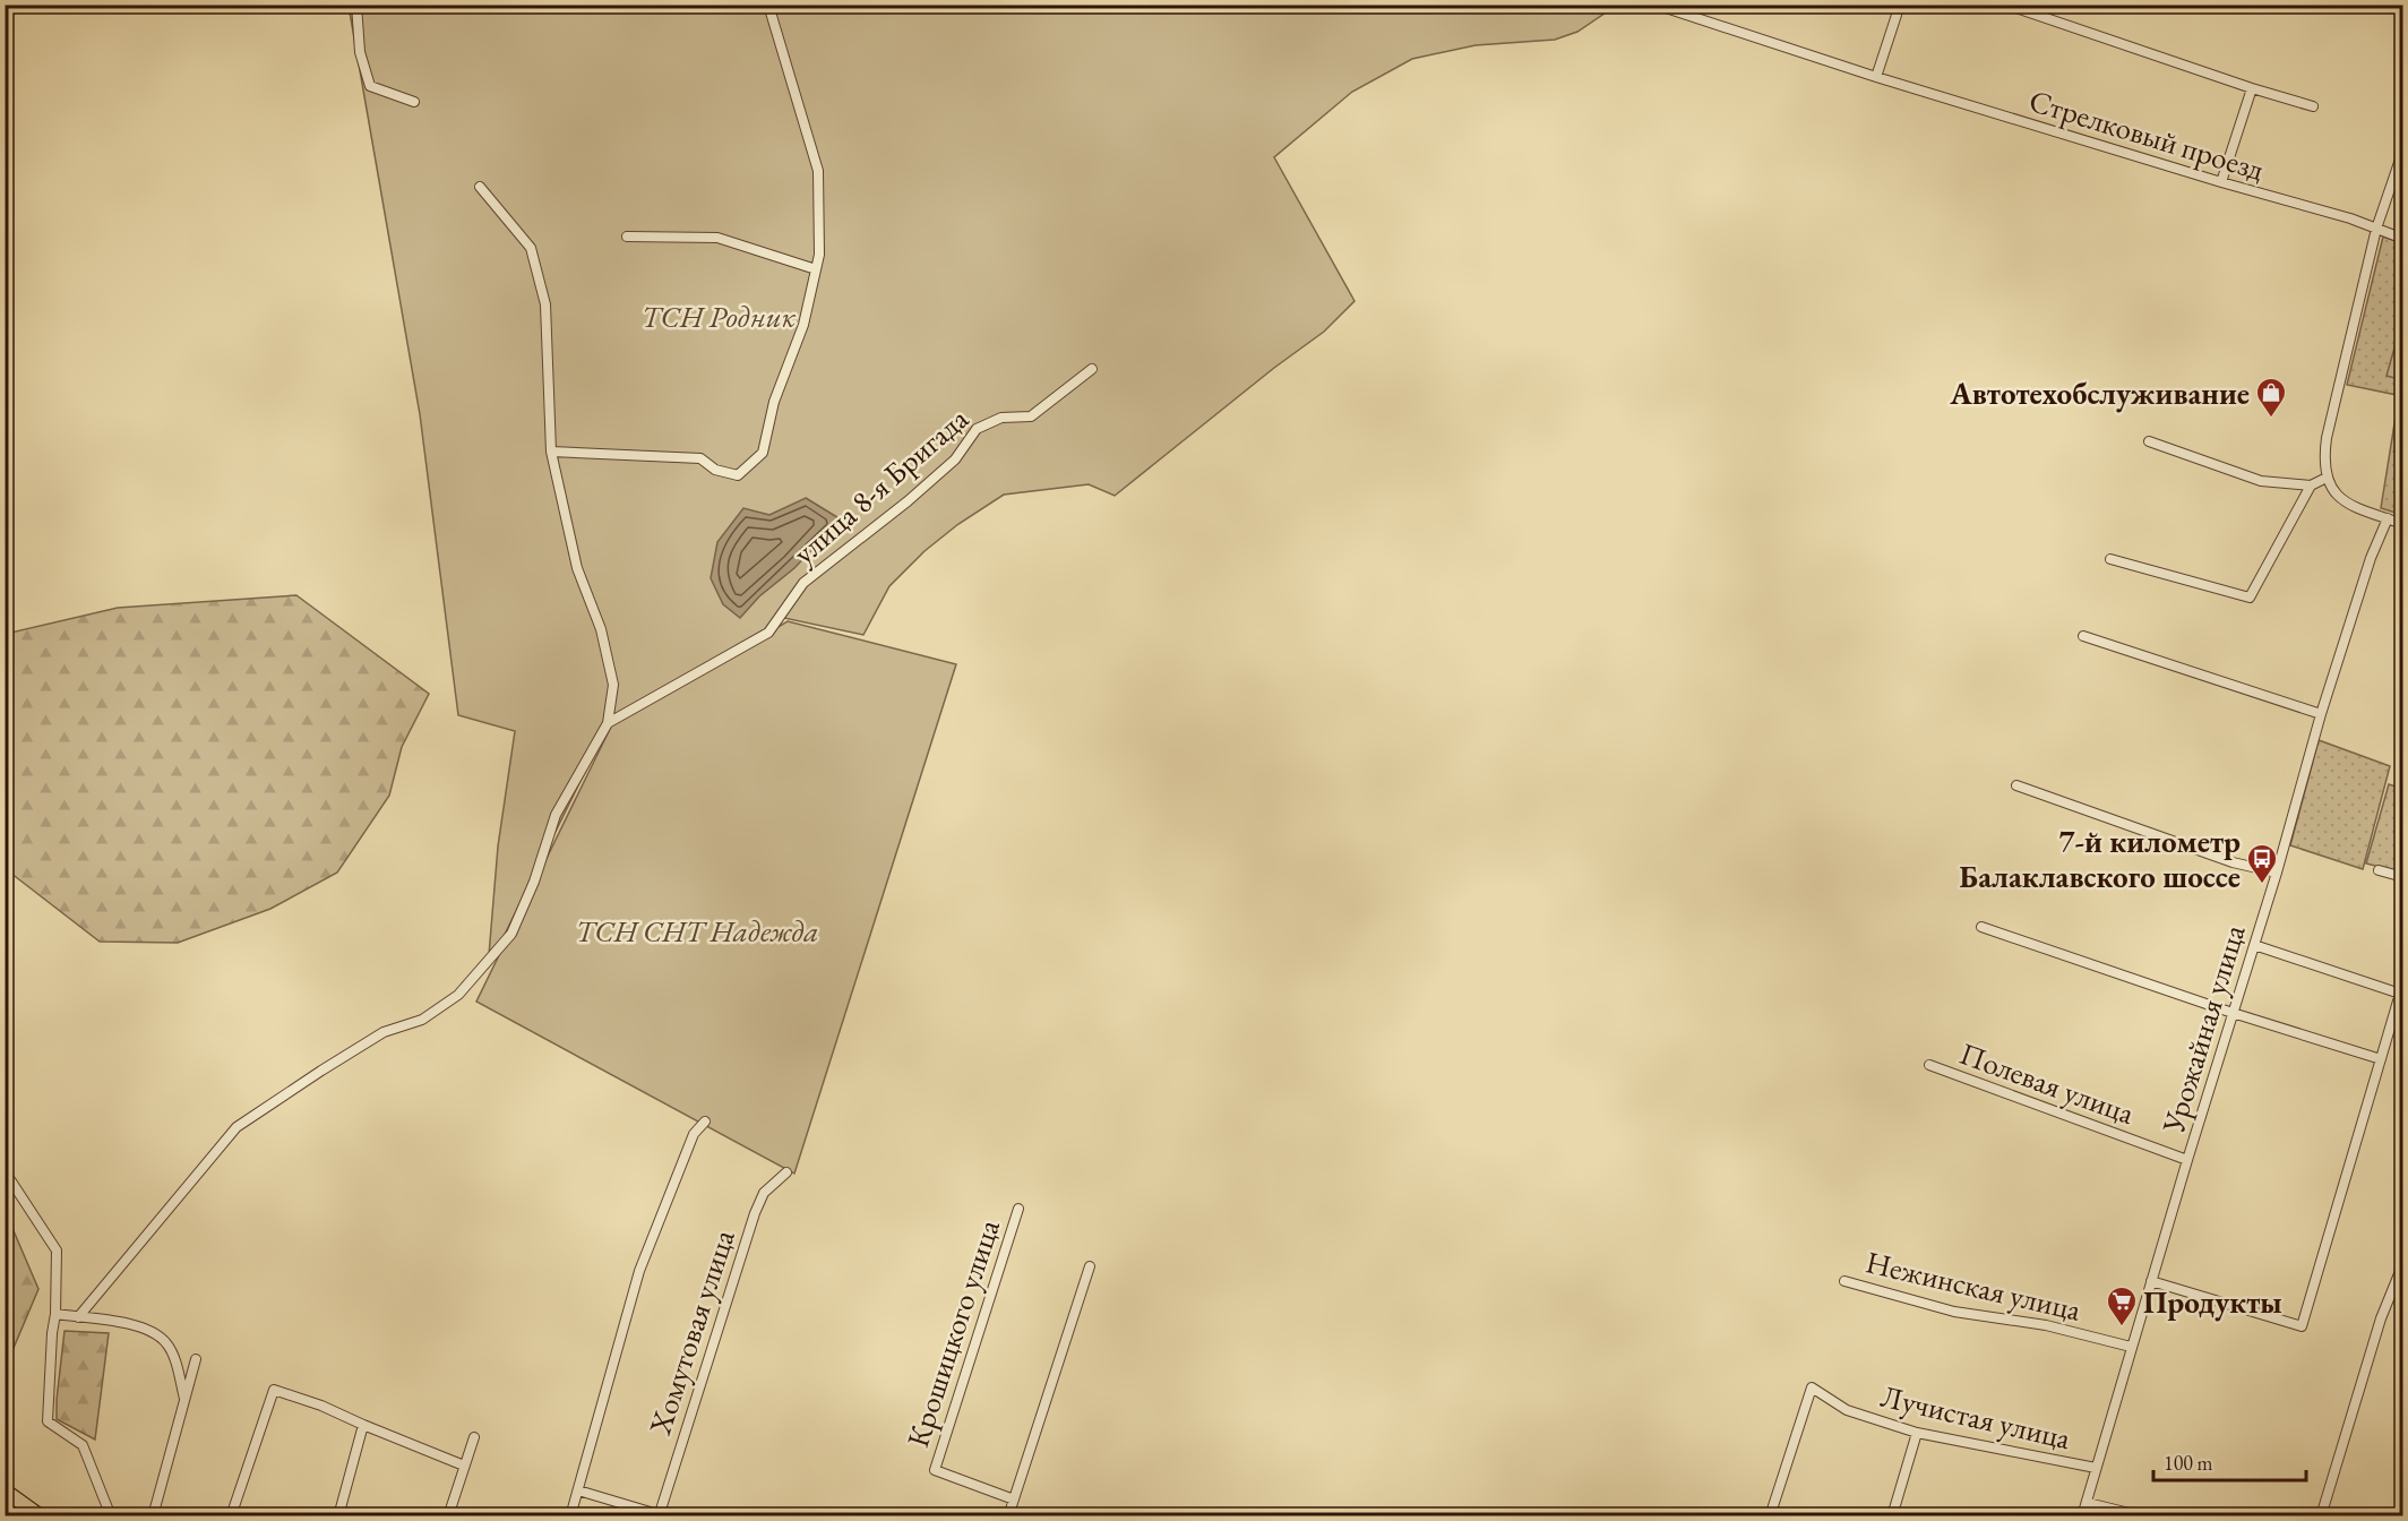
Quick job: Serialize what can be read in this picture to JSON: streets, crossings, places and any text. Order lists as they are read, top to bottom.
{
  "streets": {
    "street": [
      "Стрелковый проезд",
      "улица 8-я Бригада",
      "Урожайная улица",
      "Полевая улица",
      "Нежинская улица",
      "Хомутовая улица",
      "Крошицкого улица",
      "Лучистая улица"
    ]
  },
  "crossings": [
    ["Урожайная улица", "Полевая улица"],
    ["Урожайная улица", "Нежинская улица"],
    ["Урожайная улица", "Лучистая улица"]
  ],
  "parks": ["ТСН Родник", "ТСН СНТ Надежда"],
  "places": {
    "shop": ["Автотехобслуживание"],
    "bus stop": ["7-й километр Балаклавского шоссе"],
    "supermarket": ["Продукты"]
  },
  "scale_bar": "100 m"
}
